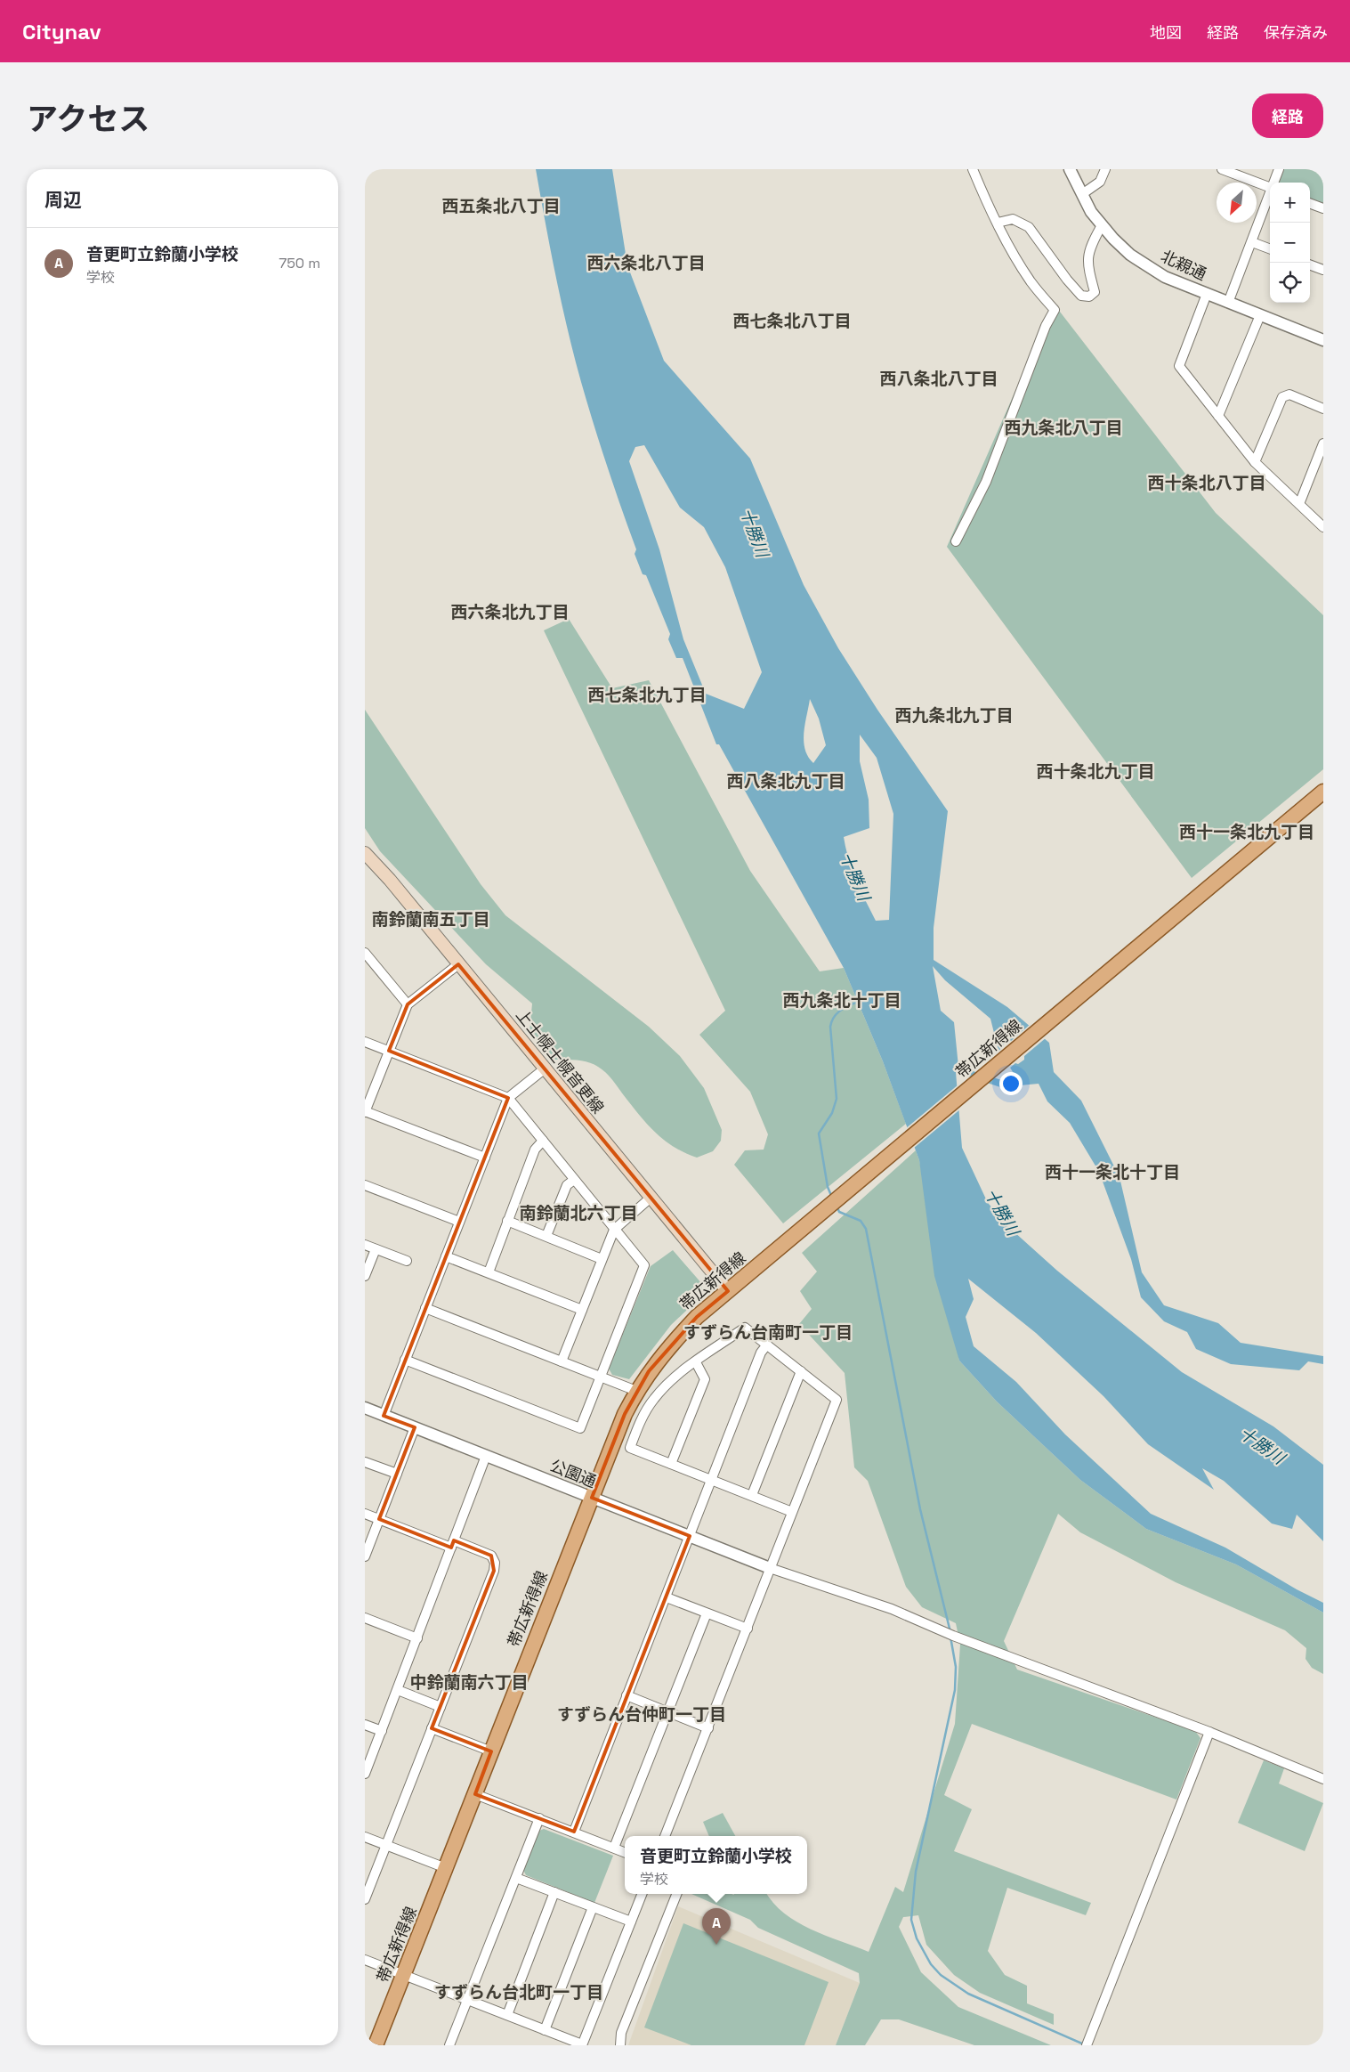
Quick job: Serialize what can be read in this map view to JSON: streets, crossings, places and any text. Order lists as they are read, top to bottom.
{
  "streets": {
    "main road": ["帯広新得線", "上士幌士幌音更線"],
    "street": ["北親通", "公園通"]
  },
  "crossings": [
    ["帯広新得線", "上士幌士幌音更線"],
    ["帯広新得線", "公園通"]
  ],
  "districts": [
    "西五条北八丁目",
    "西六条北八丁目",
    "西七条北八丁目",
    "西八条北八丁目",
    "西九条北八丁目",
    "西十条北八丁目",
    "西六条北九丁目",
    "西七条北九丁目",
    "西九条北九丁目",
    "西十条北九丁目",
    "西八条北九丁目",
    "西十一条北九丁目",
    "南鈴蘭南五丁目",
    "西九条北十丁目",
    "西十一条北十丁目",
    "南鈴蘭北六丁目",
    "すずらん台南町一丁目",
    "中鈴蘭南六丁目",
    "すずらん台仲町一丁目",
    "すずらん台北町一丁目"
  ],
  "water": ["十勝川"],
  "north": "bottom left",
  "page": {
    "header": "Citynav",
    "nav": ["地図", "経路", "保存済み"],
    "title": "アクセス",
    "buttons": "経路",
    "heading": "周辺",
    "map_buttons": ["+", "−"],
    "list": [
      {
        "mark": "A",
        "name": "音更町立鈴蘭小学校",
        "note": "学校",
        "value": "750 m"
      }
    ],
    "popup": ["音更町立鈴蘭小学校", "学校"],
    "pins": "A"
  }
}
